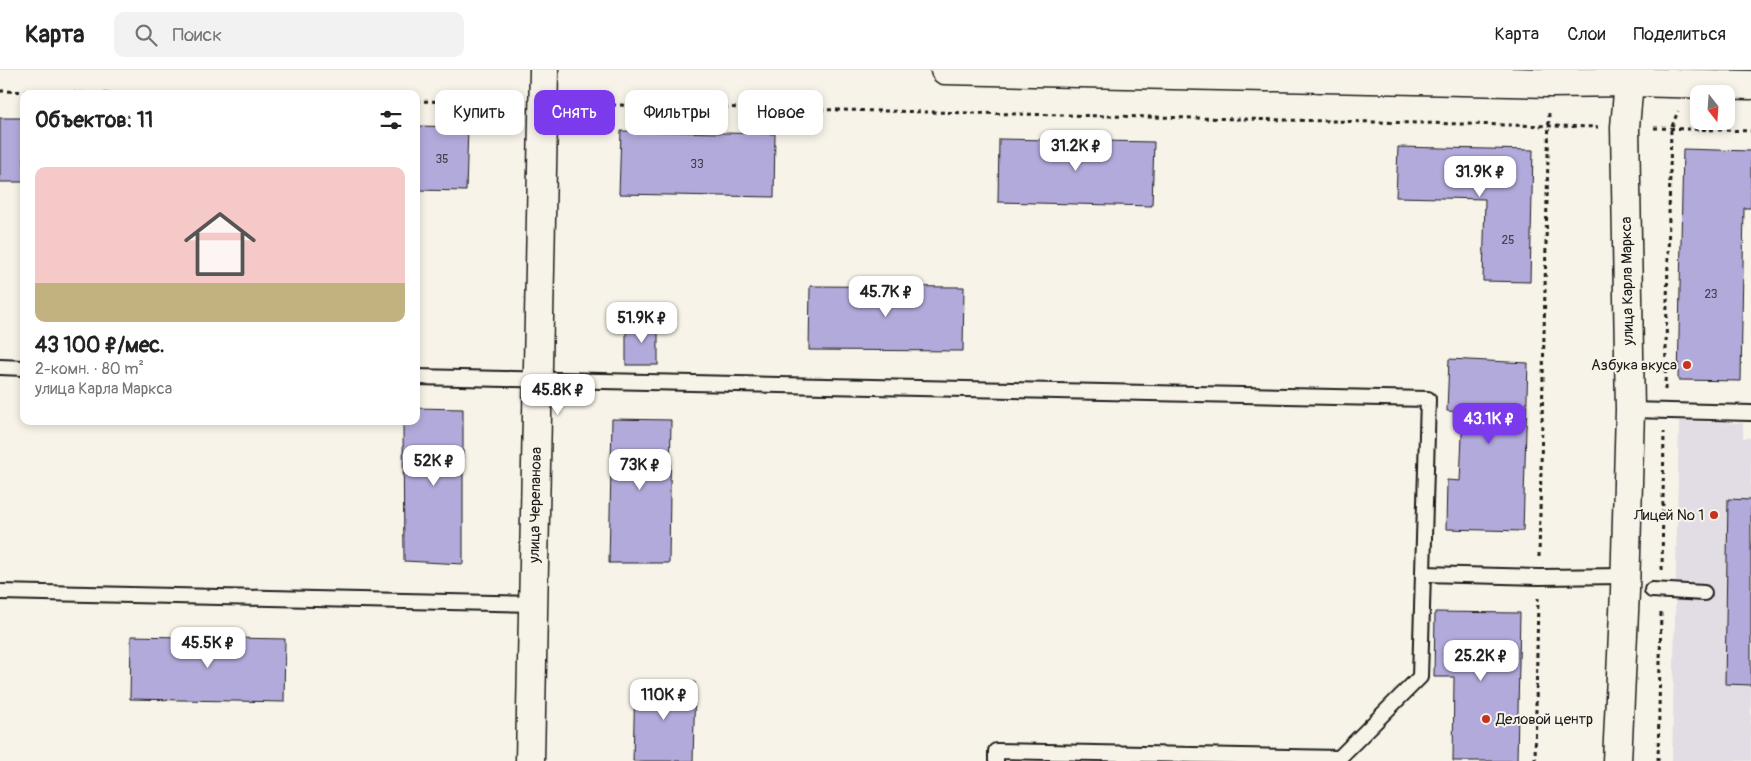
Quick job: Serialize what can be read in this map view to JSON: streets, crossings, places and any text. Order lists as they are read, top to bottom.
{
  "streets": {
    "street": ["улица Карла Маркса", "улица Черепанова"]
  },
  "places": ["Азбука вкуса", "Лицей № 1", "Деловой центр"],
  "house_numbers": [
    "35",
    "33",
    "25",
    "23"
  ],
  "north": "bottom",
  "page": {
    "header": "Карта",
    "search": "Поиск",
    "nav": ["Карта", "Слои", "Поделиться"],
    "chip": [
      "Купить",
      "Снять",
      "Фильтры",
      "Новое"
    ],
    "heading": "Объектов: 11",
    "price": [
      "31.2K ₽",
      "31.9K ₽",
      "45.7K ₽",
      "51.9K ₽",
      "45.8K ₽",
      "43.1K ₽",
      "52K ₽",
      "73K ₽",
      "45.5K ₽",
      "25.2K ₽",
      "110K ₽"
    ],
    "list": [
      {
        "name": "43 100 ₽/мес.",
        "note": "2-комн. · 80 m² · улица Карла Маркса"
      }
    ]
  }
}
